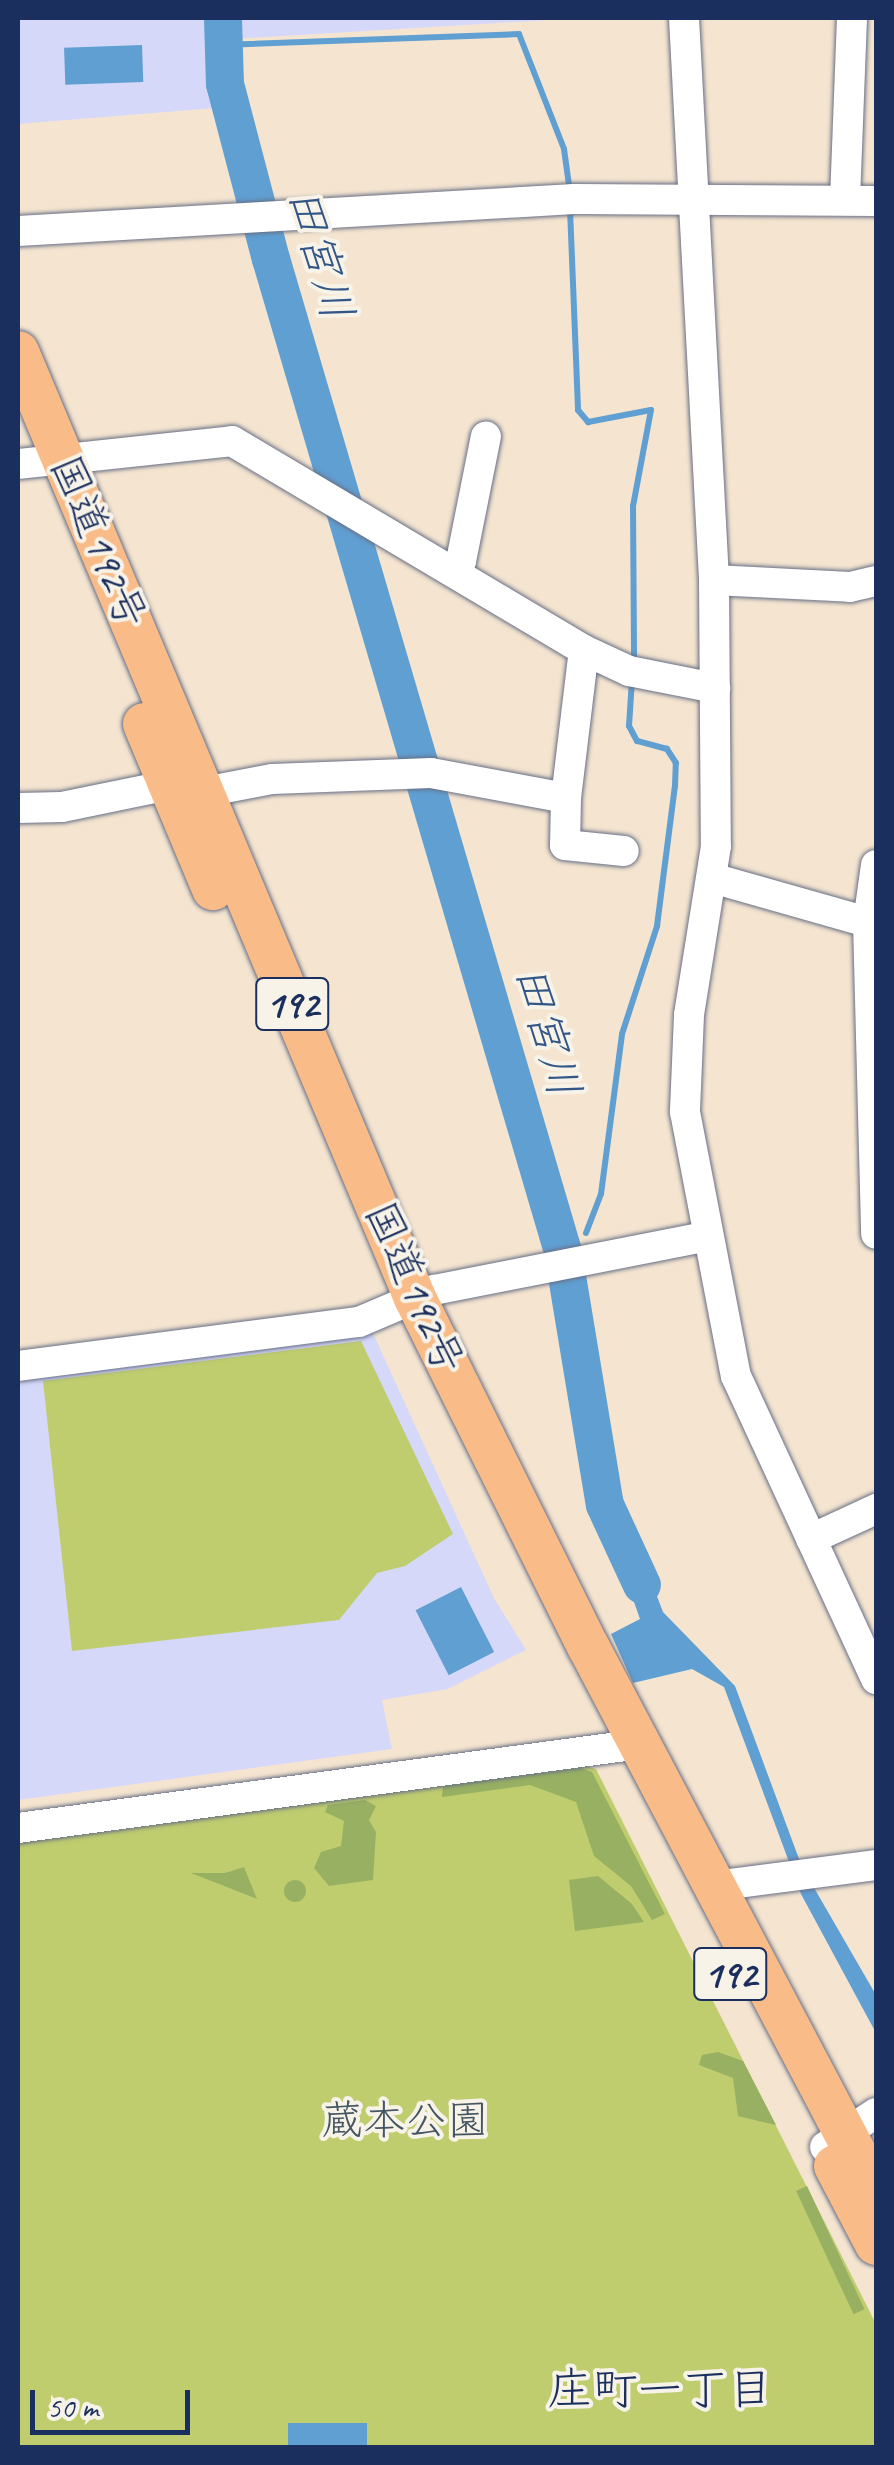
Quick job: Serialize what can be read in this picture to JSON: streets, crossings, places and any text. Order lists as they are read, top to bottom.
{
  "streets": {
    "highway": ["国道192号", "192"]
  },
  "districts": ["庄町一丁目"],
  "water": ["田宮川"],
  "parks": ["蔵本公園"],
  "scale_bar": "50 m"
}
